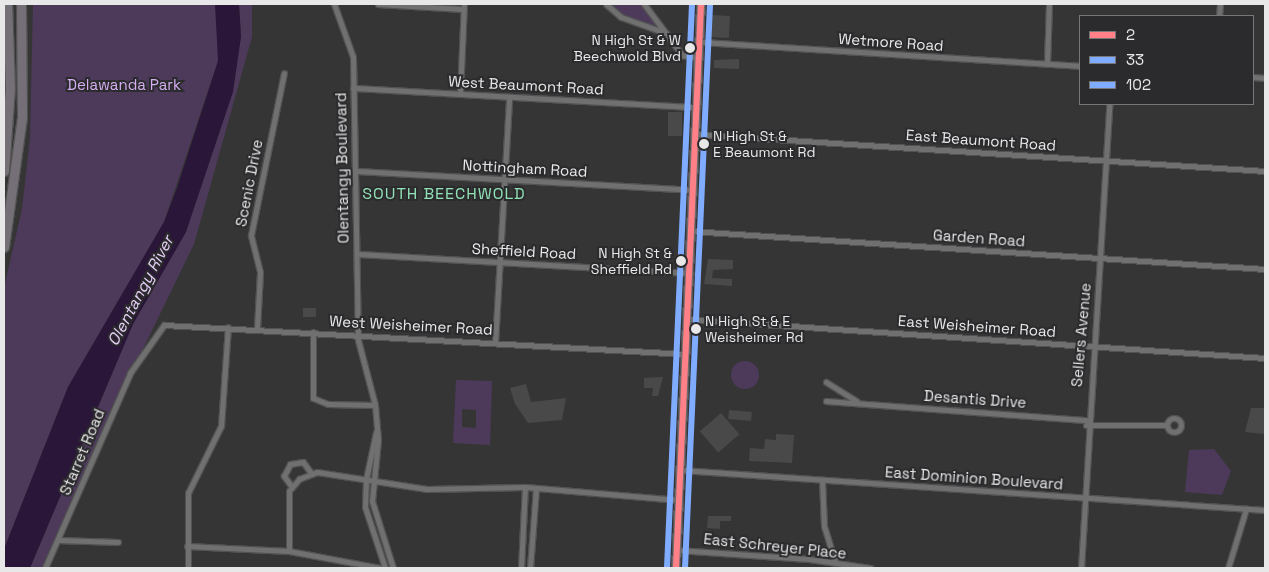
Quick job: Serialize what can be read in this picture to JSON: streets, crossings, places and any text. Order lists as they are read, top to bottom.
{
  "streets": {
    "street": [
      "Wetmore Road",
      "West Beaumont Road",
      "East Beaumont Road",
      "Olentangy Boulevard",
      "Nottingham Road",
      "Scenic Drive",
      "Garden Road",
      "Sheffield Road",
      "West Weisheimer Road",
      "East Weisheimer Road",
      "Sellers Avenue",
      "Desantis Drive",
      "Starret Road",
      "East Dominion Boulevard",
      "East Schreyer Place"
    ]
  },
  "crossings": [
    ["West Beaumont Road", "Olentangy Boulevard"],
    ["East Beaumont Road", "Sellers Avenue"],
    ["Olentangy Boulevard", "Nottingham Road"],
    ["Olentangy Boulevard", "Sheffield Road"],
    ["Olentangy Boulevard", "West Weisheimer Road"],
    ["Scenic Drive", "West Weisheimer Road"],
    ["Garden Road", "Sellers Avenue"],
    ["West Weisheimer Road", "Starret Road"],
    ["East Weisheimer Road", "Sellers Avenue"],
    ["Sellers Avenue", "Desantis Drive"],
    ["Sellers Avenue", "East Dominion Boulevard"]
  ],
  "districts": ["SOUTH BEECHWOLD"],
  "water": ["Olentangy River"],
  "parks": ["Delawanda Park"],
  "places": [
    "N High St & W Beechwold Blvd",
    "N High St & E Beaumont Rd",
    "N High St & Sheffield Rd",
    "N High St & E Weisheimer Rd"
  ],
  "lines": ["transit line 2", "transit line 33", "transit line 102"],
  "legend": ["2", "33", "102"]
}
